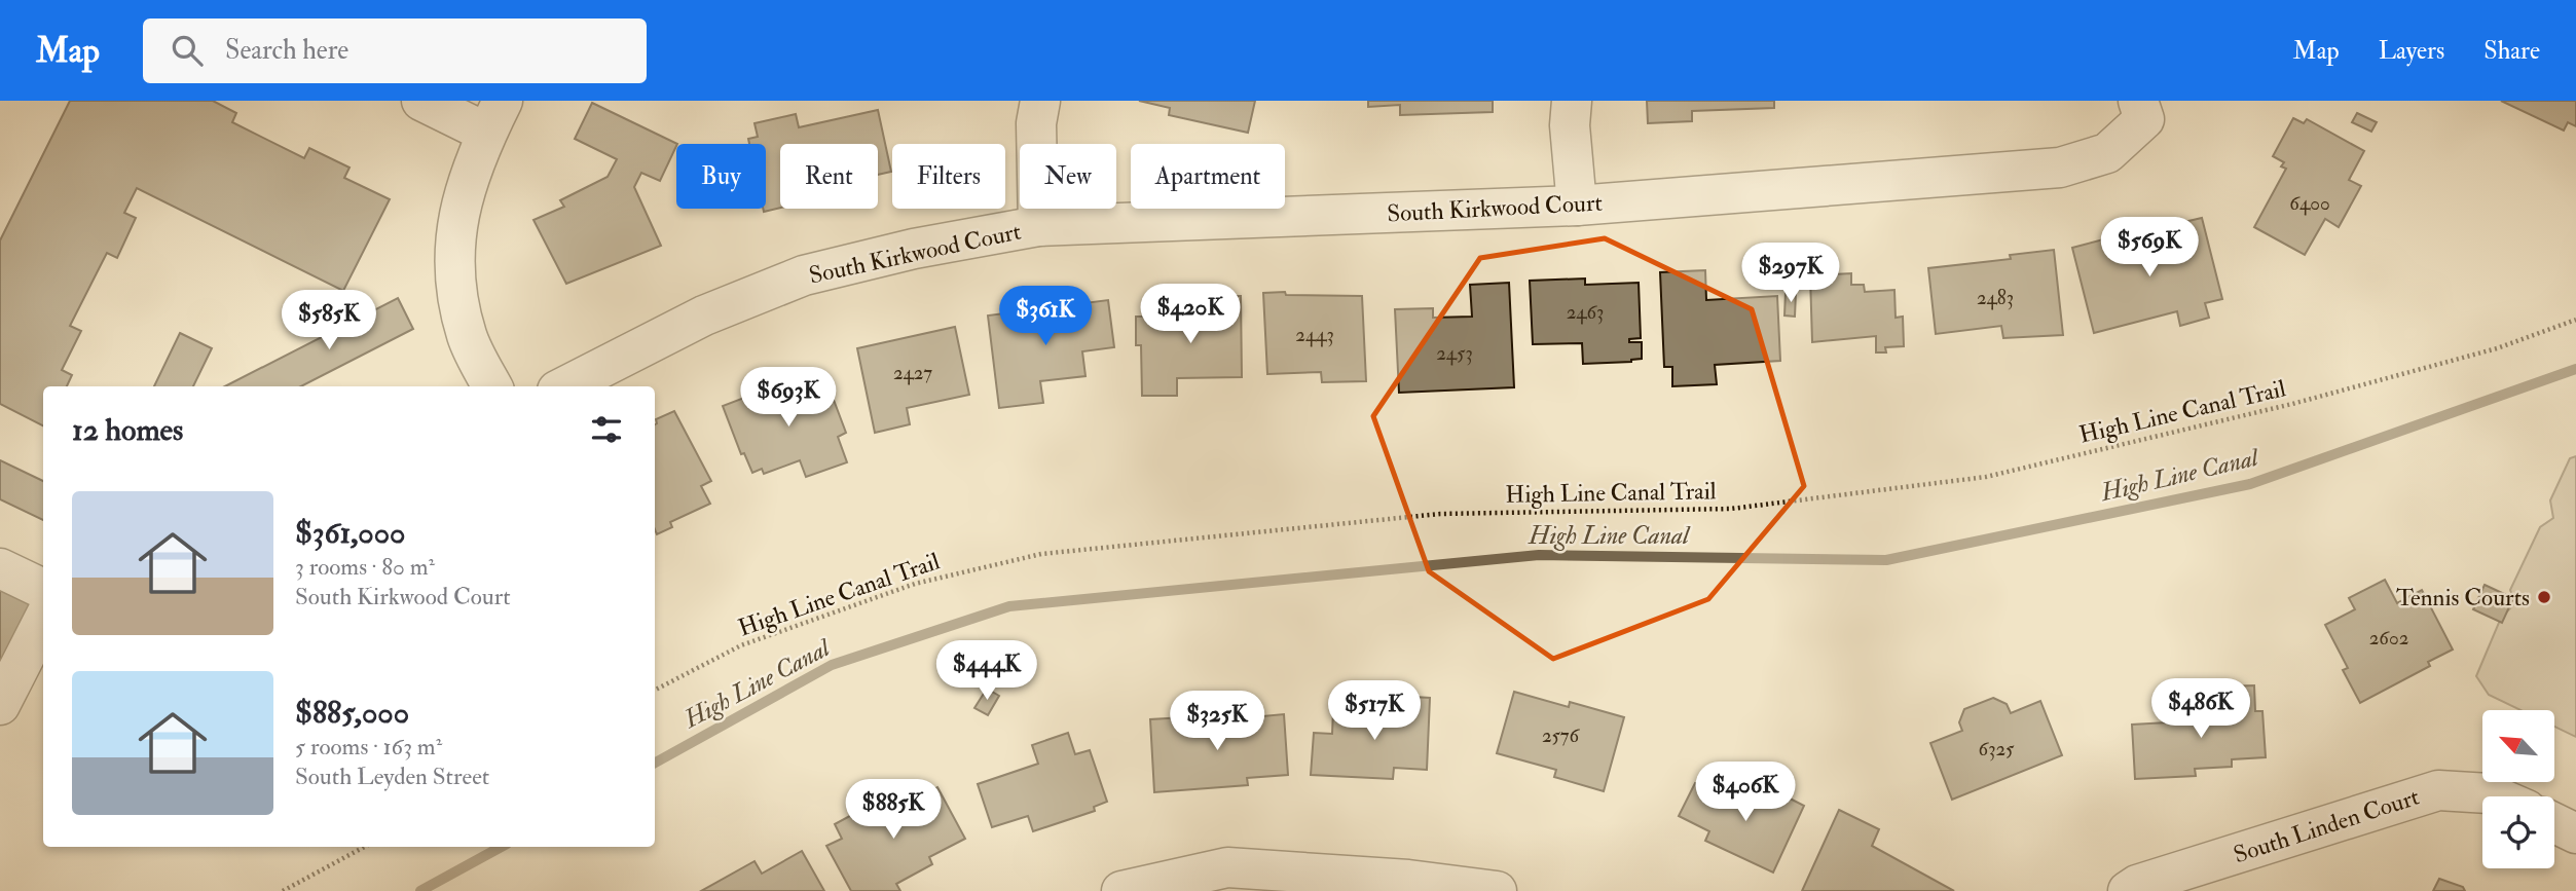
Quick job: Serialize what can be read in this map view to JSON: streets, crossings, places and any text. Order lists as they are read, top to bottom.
{
  "streets": {
    "street": ["South Kirkwood Court", "South Linden Court"],
    "path": ["High Line Canal Trail"]
  },
  "water": ["High Line Canal"],
  "places": ["Tennis Courts"],
  "house_numbers": [
    "6400",
    "2483",
    "2463",
    "2443",
    "2453",
    "2427",
    "2602",
    "2576",
    "6325"
  ],
  "north": "top left",
  "page": {
    "header": "Map",
    "search": "Search here",
    "nav": ["Map", "Layers", "Share"],
    "chip": [
      "Buy",
      "Rent",
      "Filters",
      "New",
      "Apartment"
    ],
    "price": [
      "$569K",
      "$297K",
      "$420K",
      "$361K",
      "$585K",
      "$693K",
      "$444K",
      "$486K",
      "$517K",
      "$325K",
      "$406K",
      "$885K"
    ],
    "heading": "12 homes",
    "list": [
      {
        "name": "$361,000",
        "note": "3 rooms · 80 m² · South Kirkwood Court"
      },
      {
        "name": "$885,000",
        "note": "5 rooms · 163 m² · South Leyden Street"
      }
    ]
  }
}
